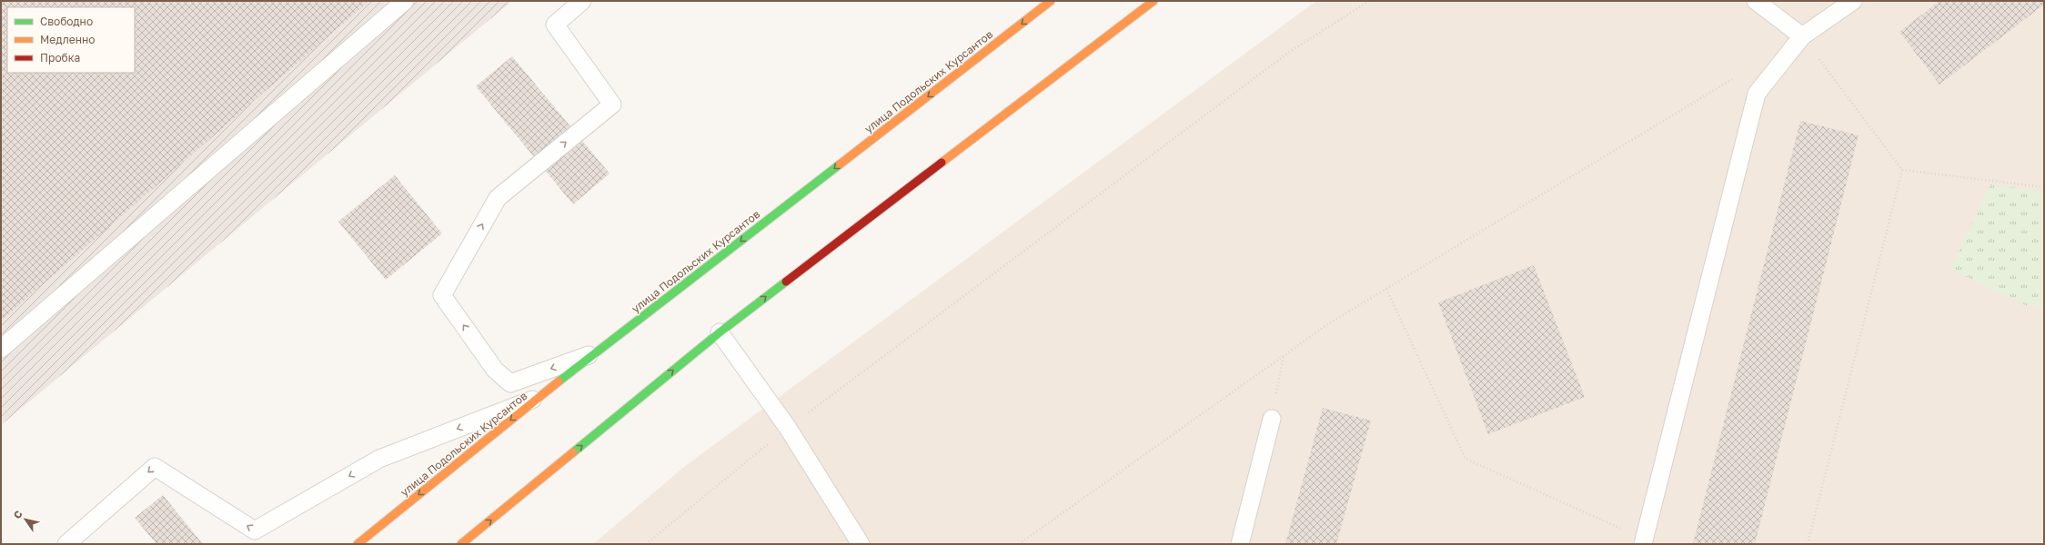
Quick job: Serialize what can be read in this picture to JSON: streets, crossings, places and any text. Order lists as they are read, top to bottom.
{
  "streets": {
    "main road": ["улица Подольских Курсантов"]
  },
  "legend": ["Свободно", "Медленно", "Пробка"],
  "north": "top left"
}
